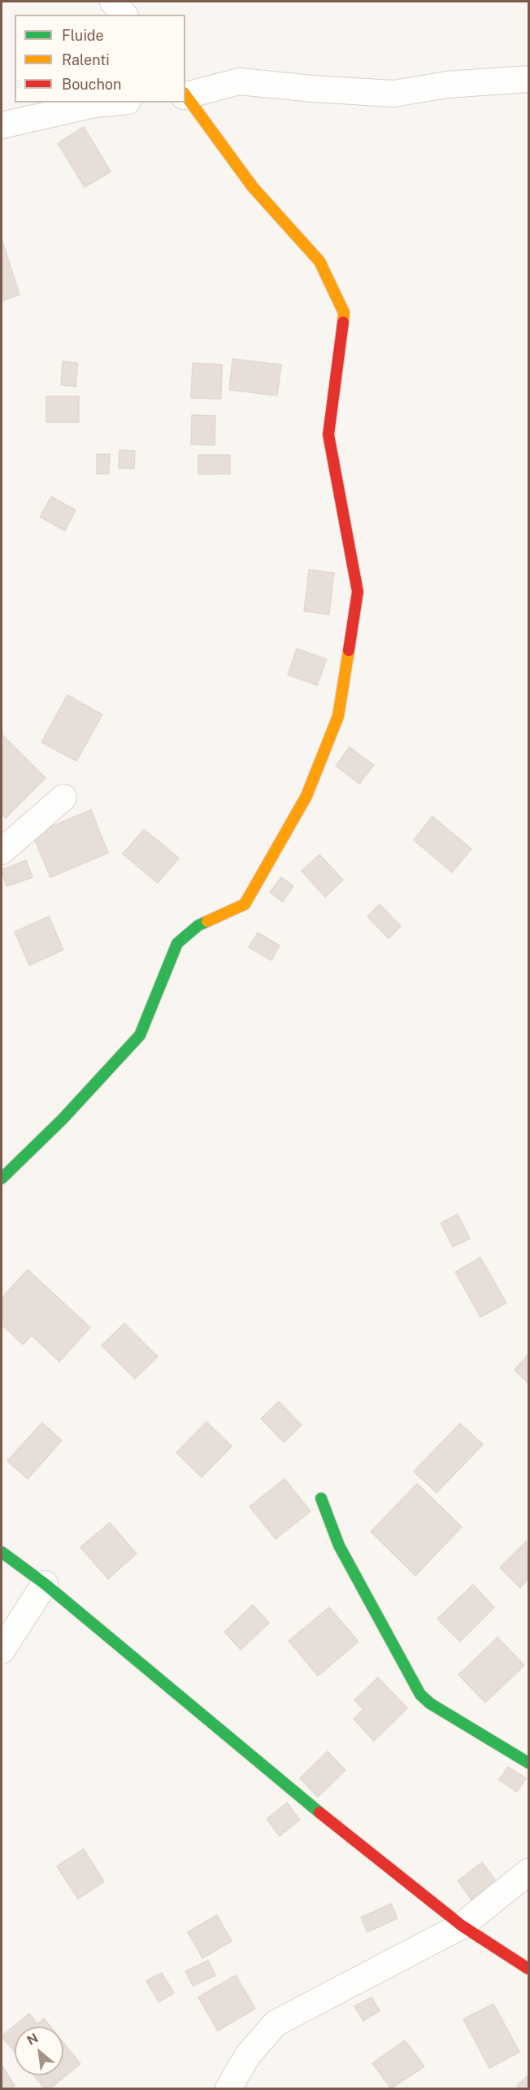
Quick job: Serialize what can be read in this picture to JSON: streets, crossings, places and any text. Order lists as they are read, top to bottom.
{
  "legend": ["Fluide", "Ralenti", "Bouchon"],
  "north": "top left"
}
